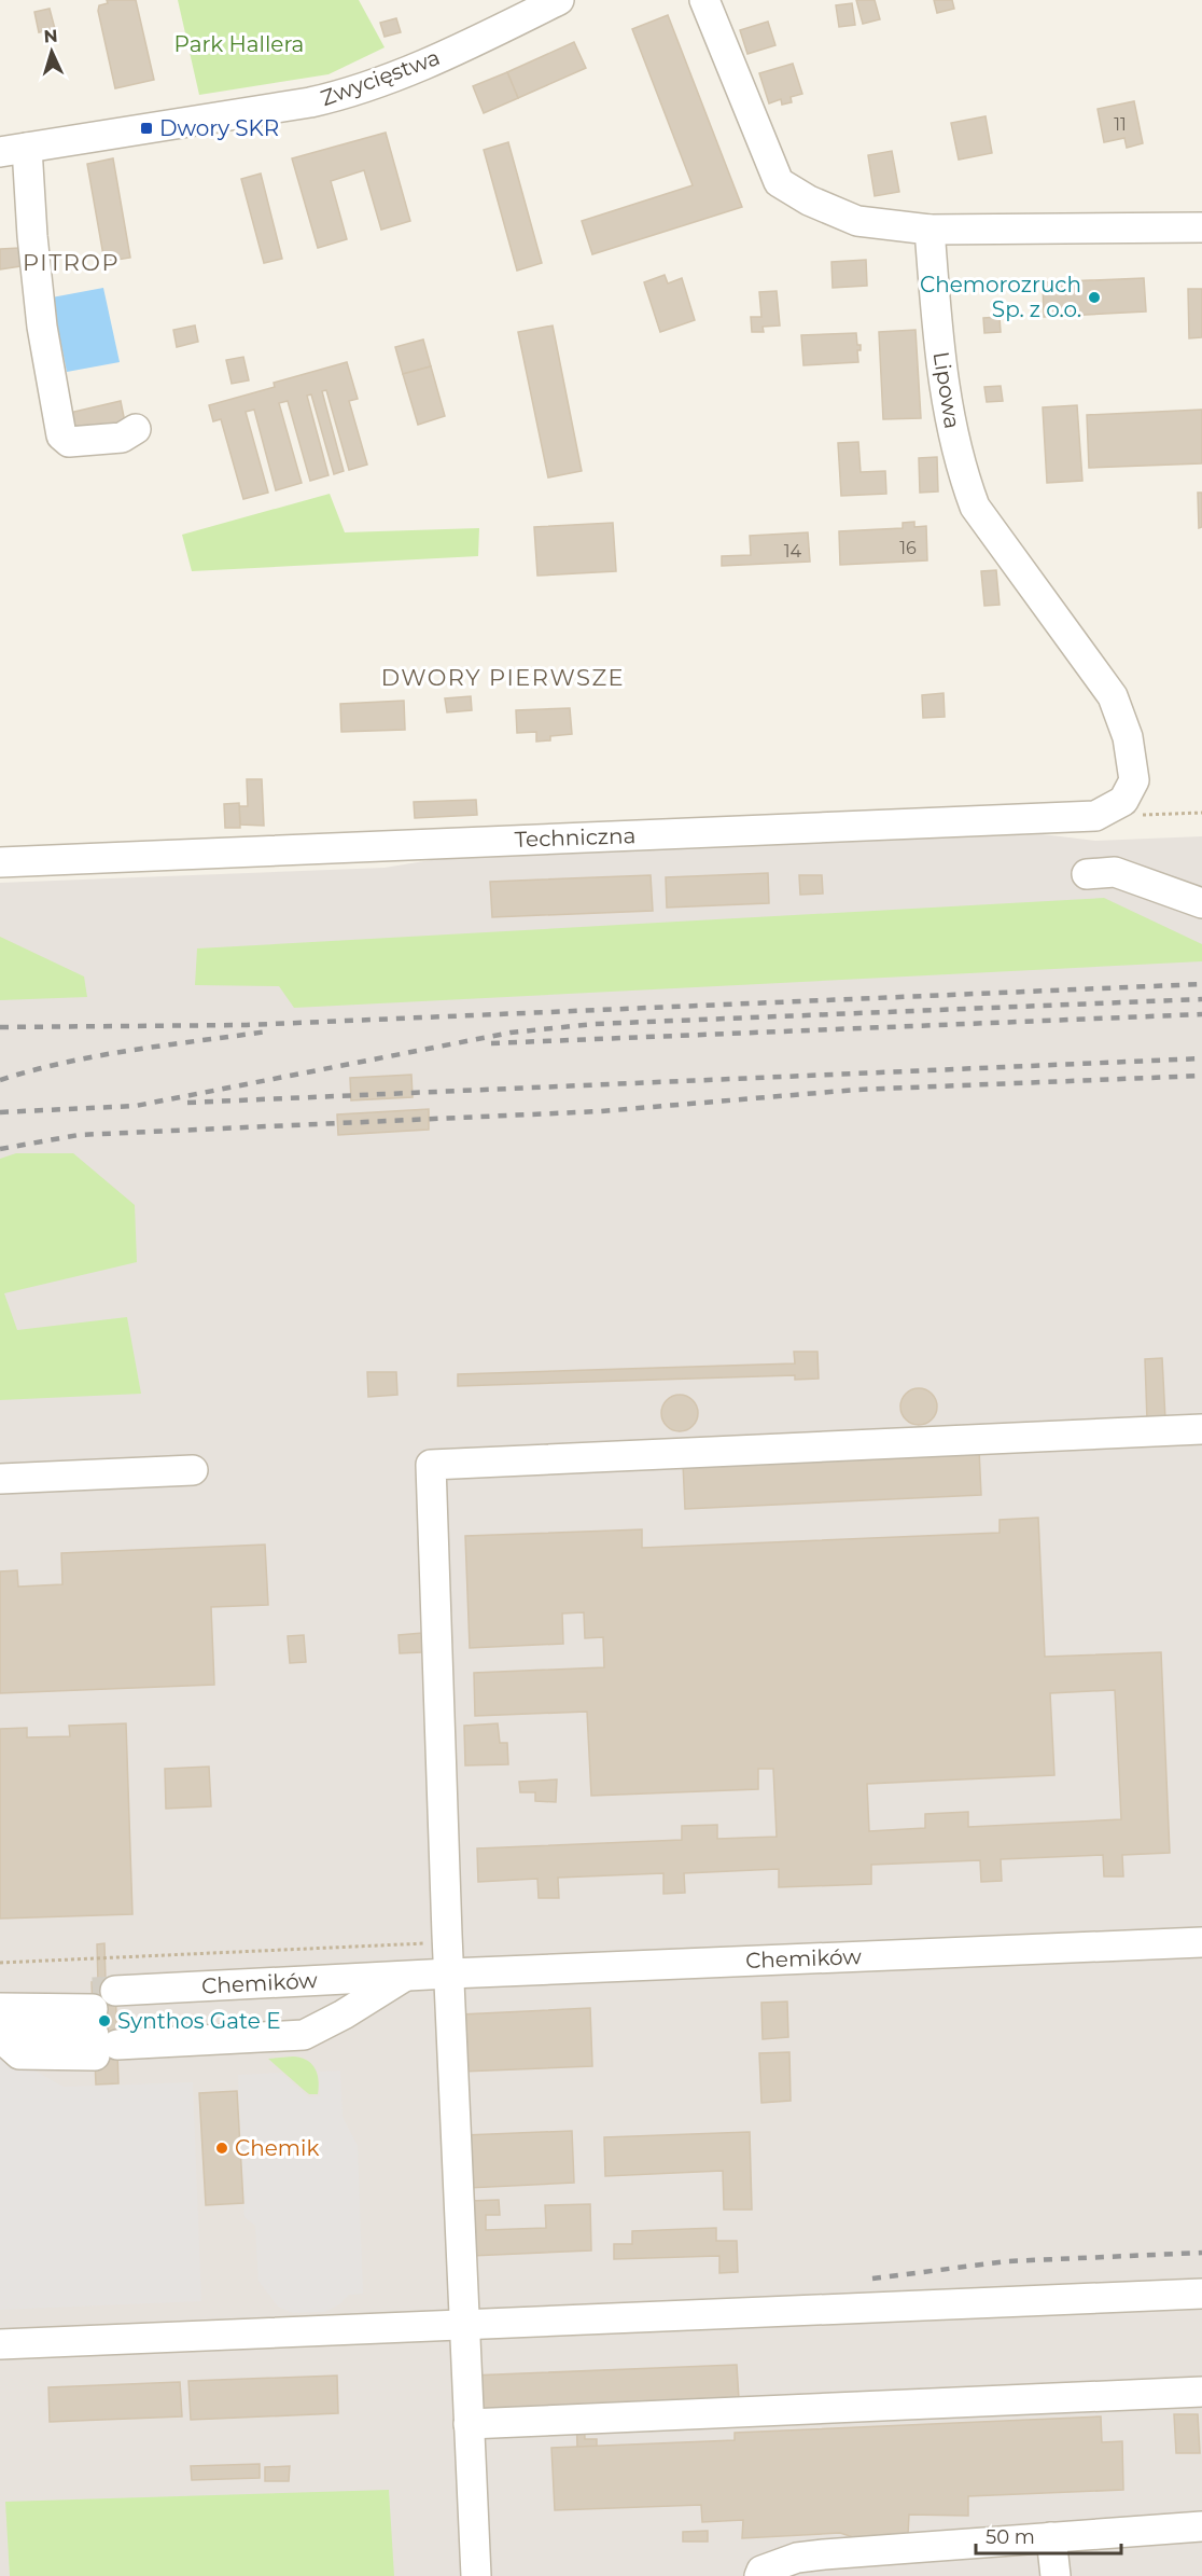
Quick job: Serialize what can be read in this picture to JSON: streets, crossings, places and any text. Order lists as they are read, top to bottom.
{
  "streets": {
    "street": [
      "Zwycięstwa",
      "Lipowa",
      "Techniczna",
      "Chemików"
    ]
  },
  "crossings": [
    ["Lipowa", "Techniczna"]
  ],
  "districts": ["PITROP", "DWORY PIERWSZE"],
  "parks": ["Park Hallera"],
  "places": {
    "transit": ["Dwory SKR"],
    "other": ["Chemorozruch Sp. z o.o.", "Synthos Gate E", "Chemik"]
  },
  "house_numbers": ["11", "16", "14"],
  "scale_bar": "50 m",
  "north": "top"
}
